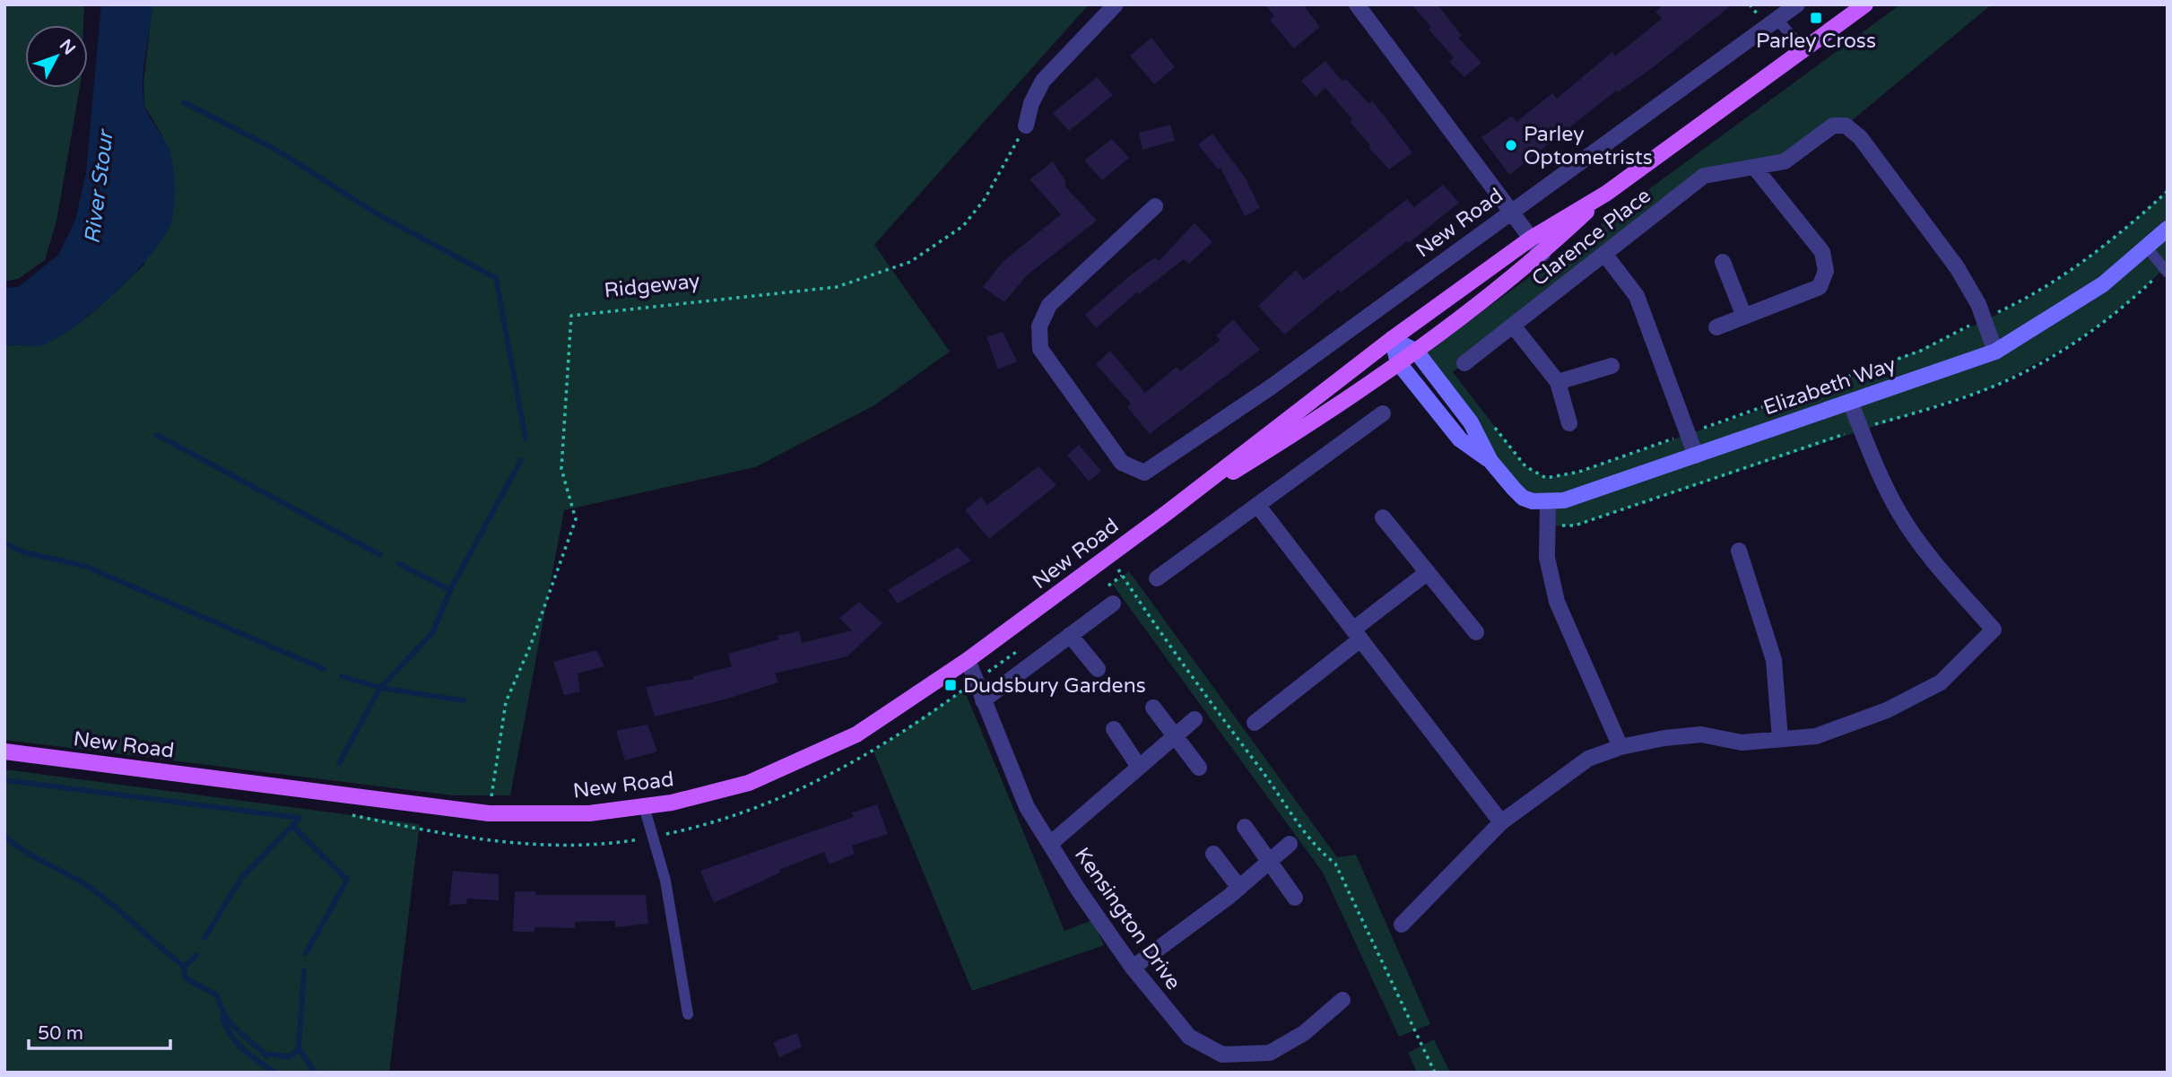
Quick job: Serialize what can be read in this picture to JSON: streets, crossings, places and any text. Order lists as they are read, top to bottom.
{
  "streets": {
    "main road": ["New Road"],
    "street": ["Clarence Place", "Elizabeth Way", "Kensington Drive"],
    "path": ["Ridgeway"]
  },
  "crossings": [
    ["New Road", "Ridgeway"],
    ["New Road", "Elizabeth Way"],
    ["New Road", "Kensington Drive"],
    ["Clarence Place", "Elizabeth Way"]
  ],
  "water": ["River Stour"],
  "places": {
    "transit": ["Parley Cross", "Dudsbury Gardens"],
    "other": ["Parley Optometrists"]
  },
  "scale_bar": "50 m",
  "north": "top right"
}
